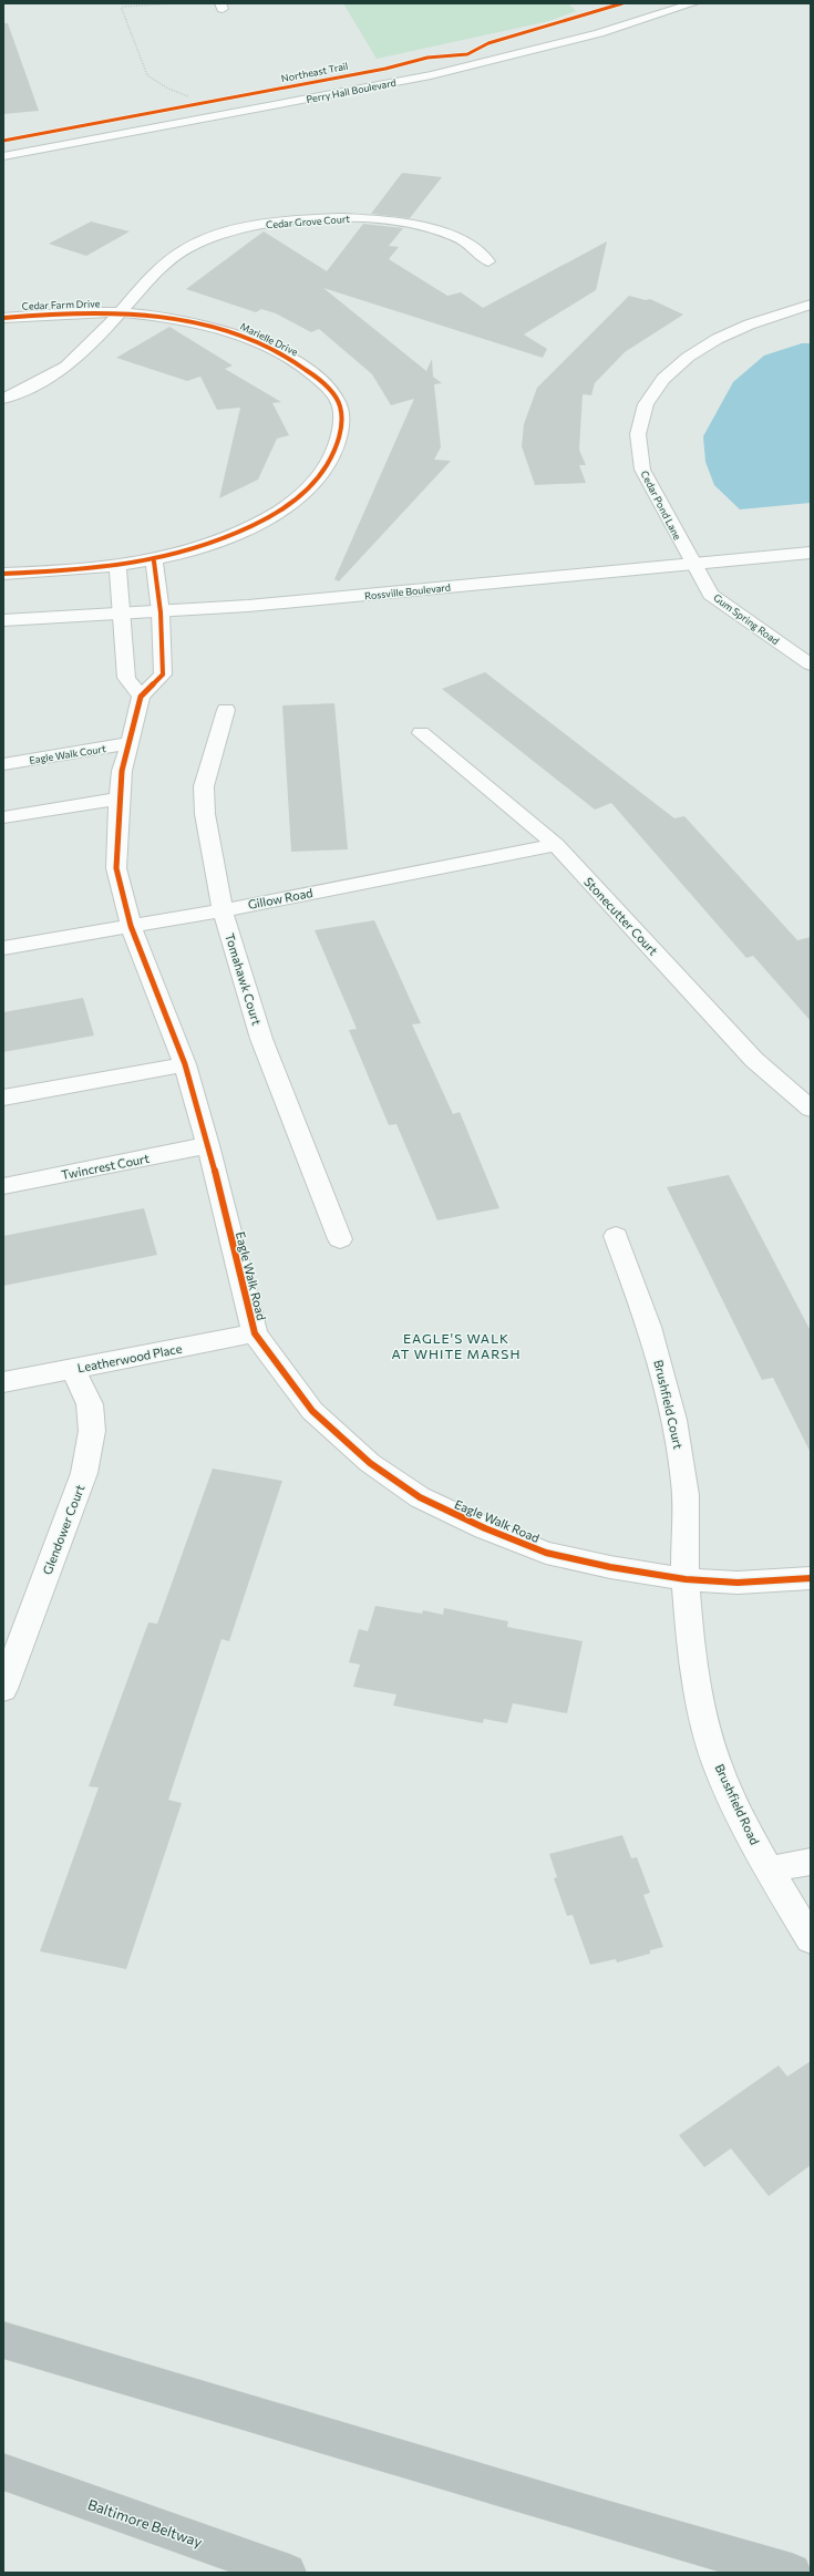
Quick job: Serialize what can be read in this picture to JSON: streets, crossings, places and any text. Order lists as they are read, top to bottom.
{
  "streets": {
    "highway": ["Baltimore Beltway"],
    "street": [
      "Perry Hall Boulevard",
      "Cedar Grove Court",
      "Cedar Farm Drive",
      "Marielle Drive",
      "Cedar Pond Lane",
      "Rossville Boulevard",
      "Gum Spring Road",
      "Eagle Walk Court",
      "Gillow Road",
      "Stonecutter Court",
      "Tomahawk Court",
      "Twincrest Court",
      "Eagle Walk Road",
      "Leatherwood Place",
      "Brushfield Court",
      "Glendower Court",
      "Brushfield Road"
    ],
    "cycle path": ["Northeast Trail"]
  },
  "crossings": [
    ["Cedar Grove Court", "Cedar Farm Drive"],
    ["Cedar Grove Court", "Marielle Drive"],
    ["Cedar Farm Drive", "Marielle Drive"],
    ["Cedar Pond Lane", "Rossville Boulevard"],
    ["Cedar Pond Lane", "Gum Spring Road"],
    ["Rossville Boulevard", "Gum Spring Road"],
    ["Eagle Walk Court", "Eagle Walk Road"],
    ["Gillow Road", "Stonecutter Court"],
    ["Gillow Road", "Tomahawk Court"],
    ["Gillow Road", "Eagle Walk Road"],
    ["Twincrest Court", "Eagle Walk Road"],
    ["Eagle Walk Road", "Leatherwood Place"],
    ["Eagle Walk Road", "Brushfield Court"],
    ["Eagle Walk Road", "Brushfield Road"],
    ["Leatherwood Place", "Glendower Court"],
    ["Brushfield Court", "Brushfield Road"]
  ],
  "districts": ["EAGLE'S WALK AT WHITE MARSH"]
}
